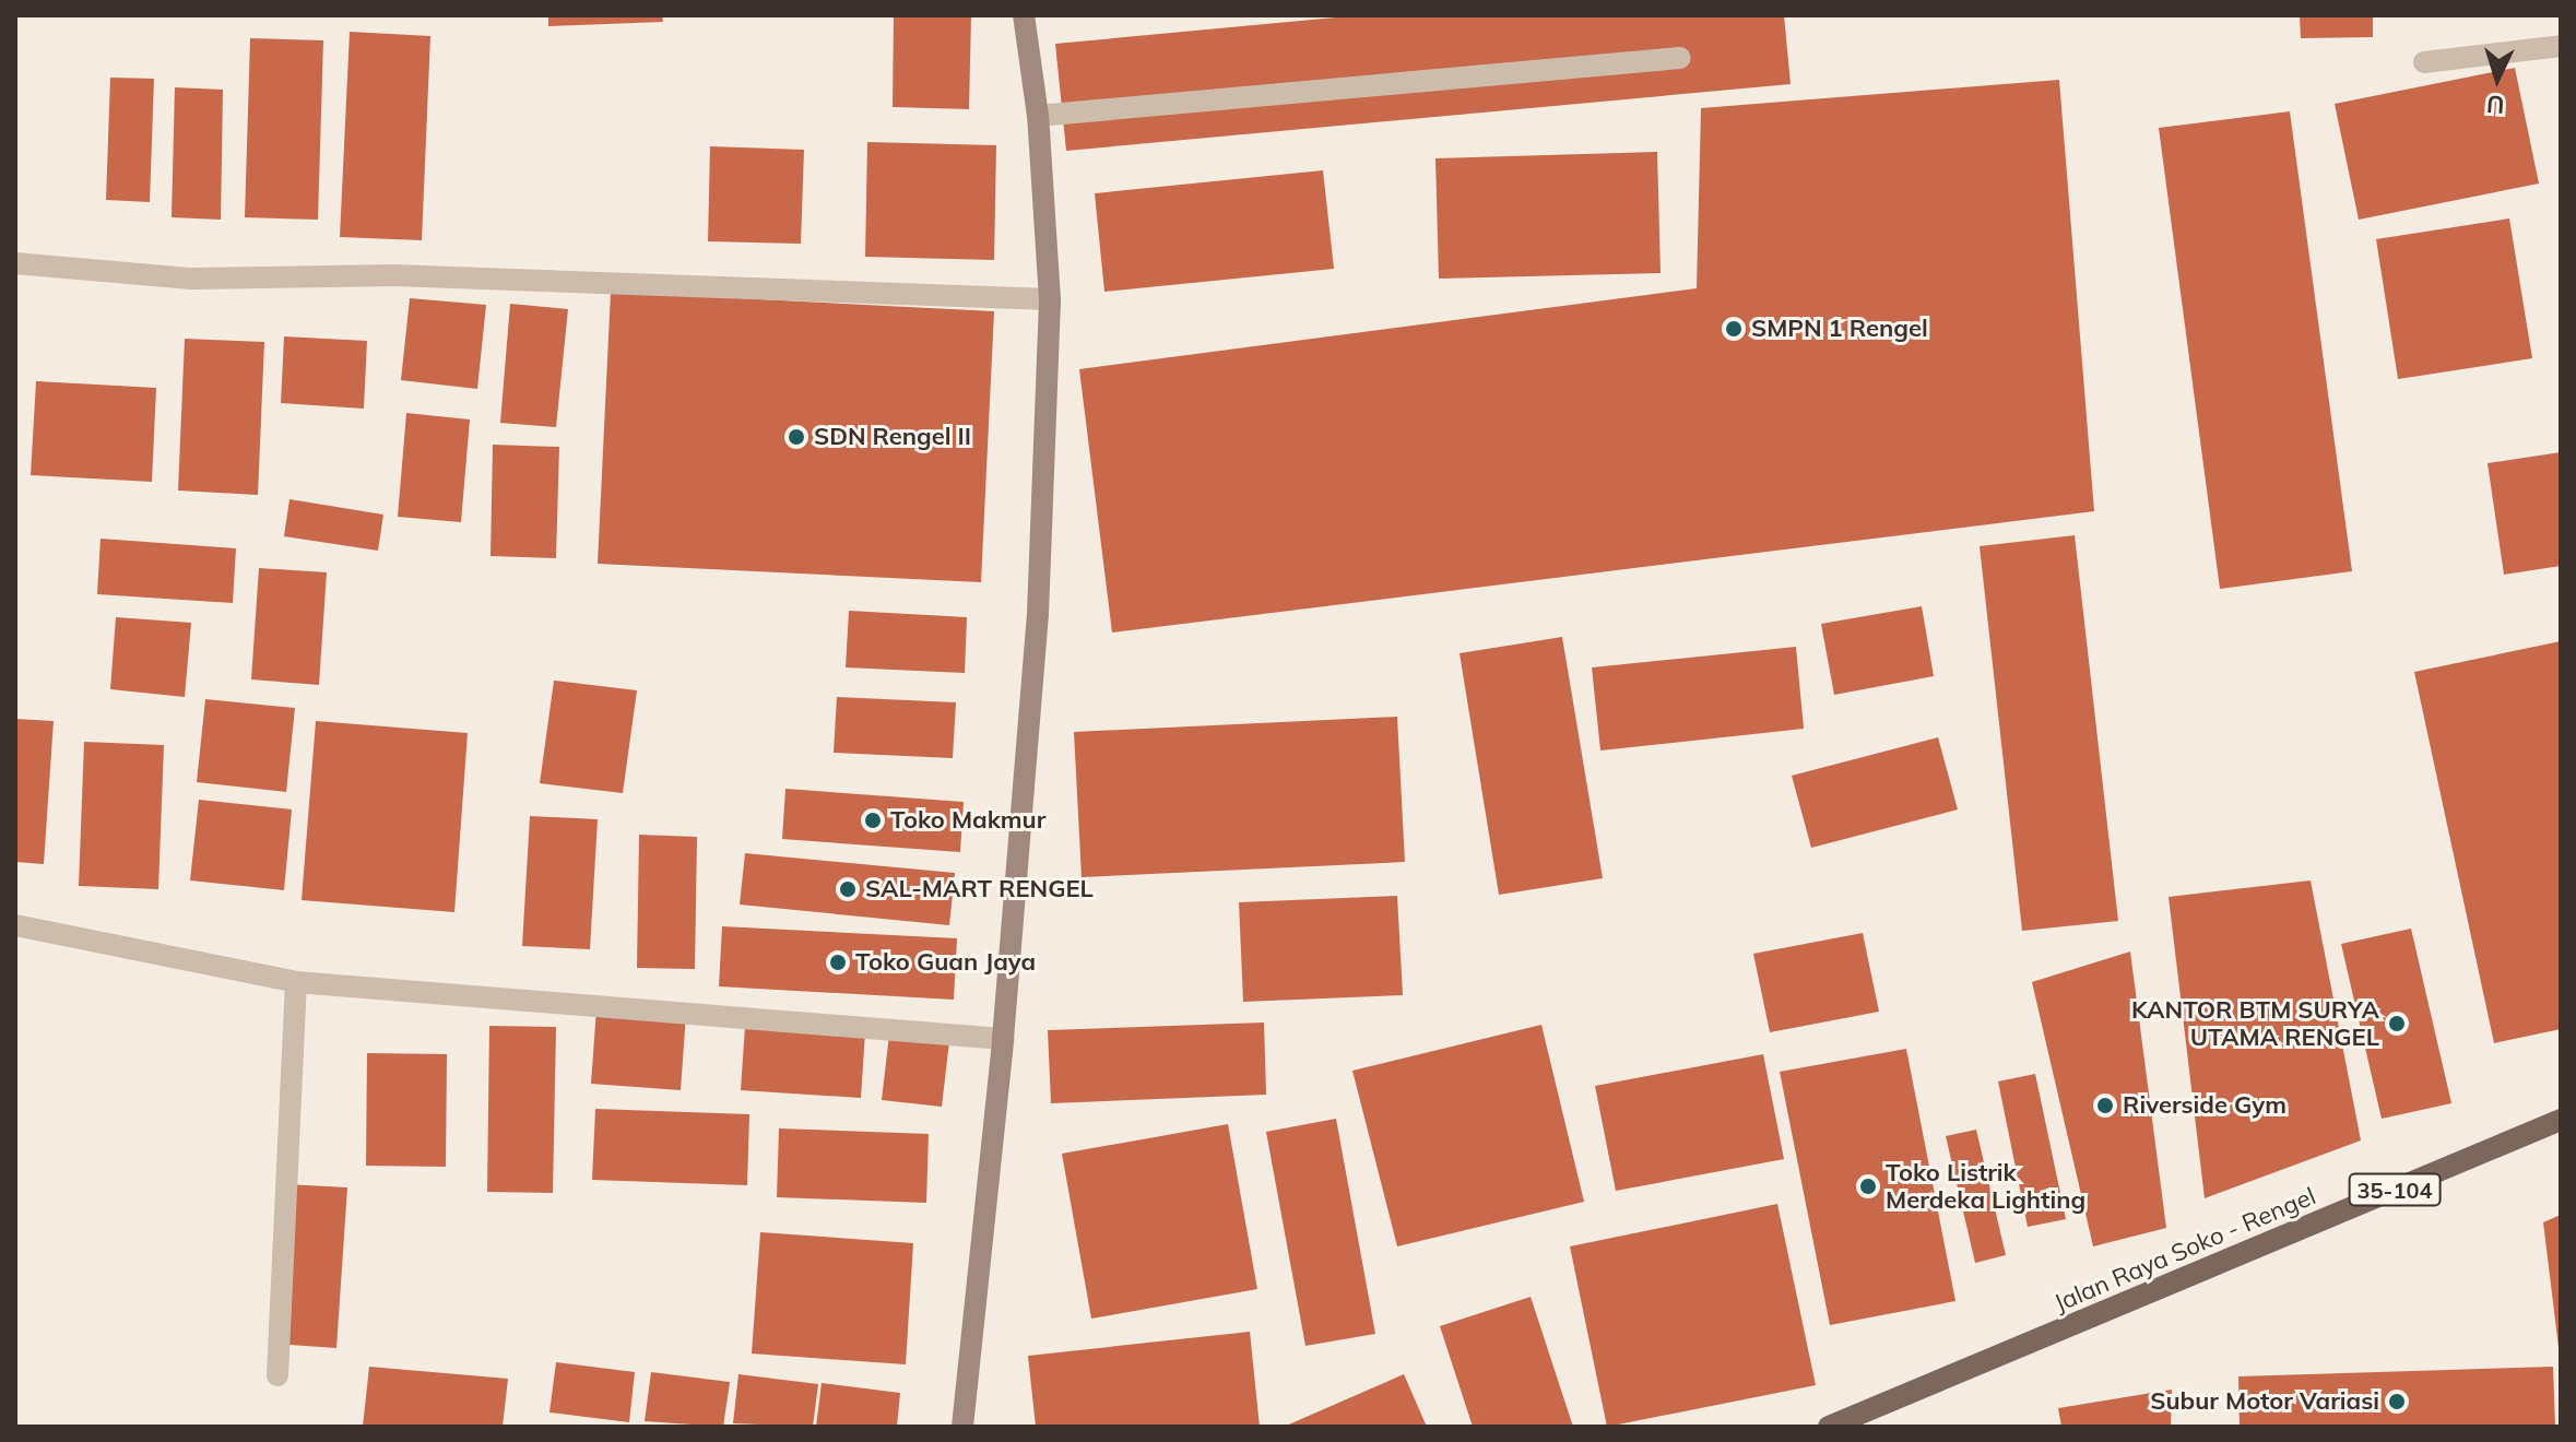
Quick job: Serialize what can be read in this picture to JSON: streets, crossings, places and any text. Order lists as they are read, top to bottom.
{
  "streets": {
    "main road": ["35-104", "Jalan Raya Soko - Rengel"]
  },
  "places": [
    "SMPN 1 Rengel",
    "SDN Rengel II",
    "Toko Makmur",
    "SAL-MART RENGEL",
    "Toko Guan Jaya",
    "KANTOR BTM SURYA UTAMA RENGEL",
    "Riverside Gym",
    "Toko Listrik Merdeka Lighting",
    "Subur Motor Variasi"
  ],
  "north": "bottom"
}
